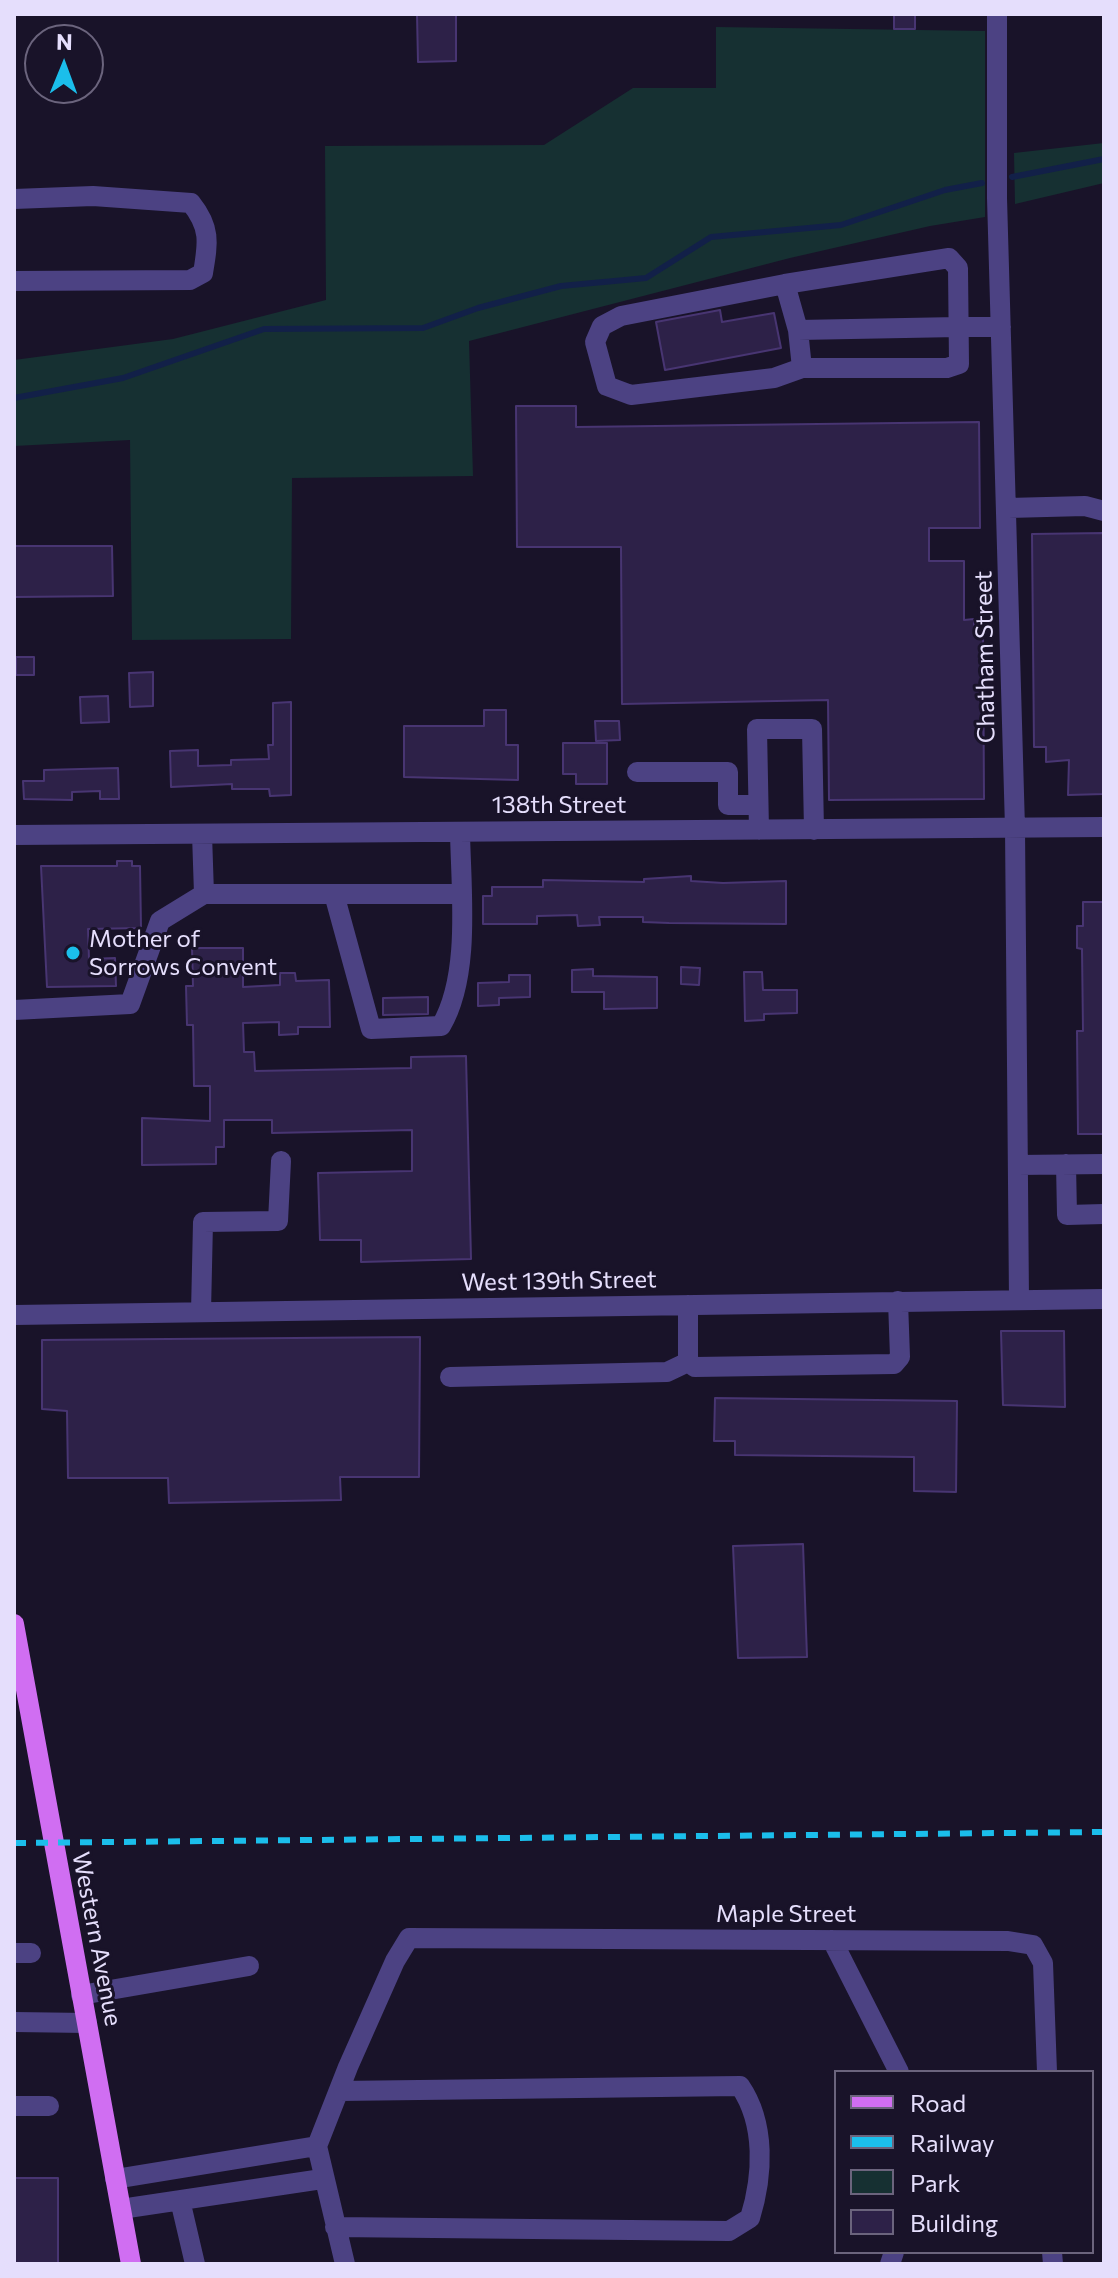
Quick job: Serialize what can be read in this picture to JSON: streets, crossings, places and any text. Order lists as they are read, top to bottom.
{
  "streets": {
    "main road": ["Western Avenue"],
    "street": [
      "Chatham Street",
      "138th Street",
      "West 139th Street",
      "Maple Street"
    ]
  },
  "crossings": [
    ["Chatham Street", "138th Street"],
    ["Chatham Street", "West 139th Street"]
  ],
  "places": ["Mother of Sorrows Convent"],
  "legend": [
    "Road",
    "Railway",
    "Park",
    "Building"
  ],
  "north": "top"
}
